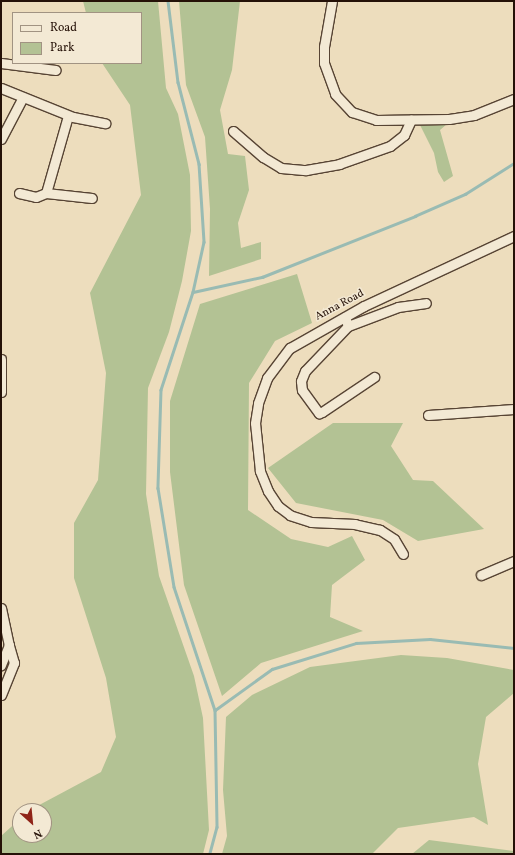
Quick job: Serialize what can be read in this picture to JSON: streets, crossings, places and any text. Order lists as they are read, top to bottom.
{
  "streets": {
    "street": ["Anna Road"]
  },
  "legend": ["Road", "Park"],
  "north": "bottom right"
}
